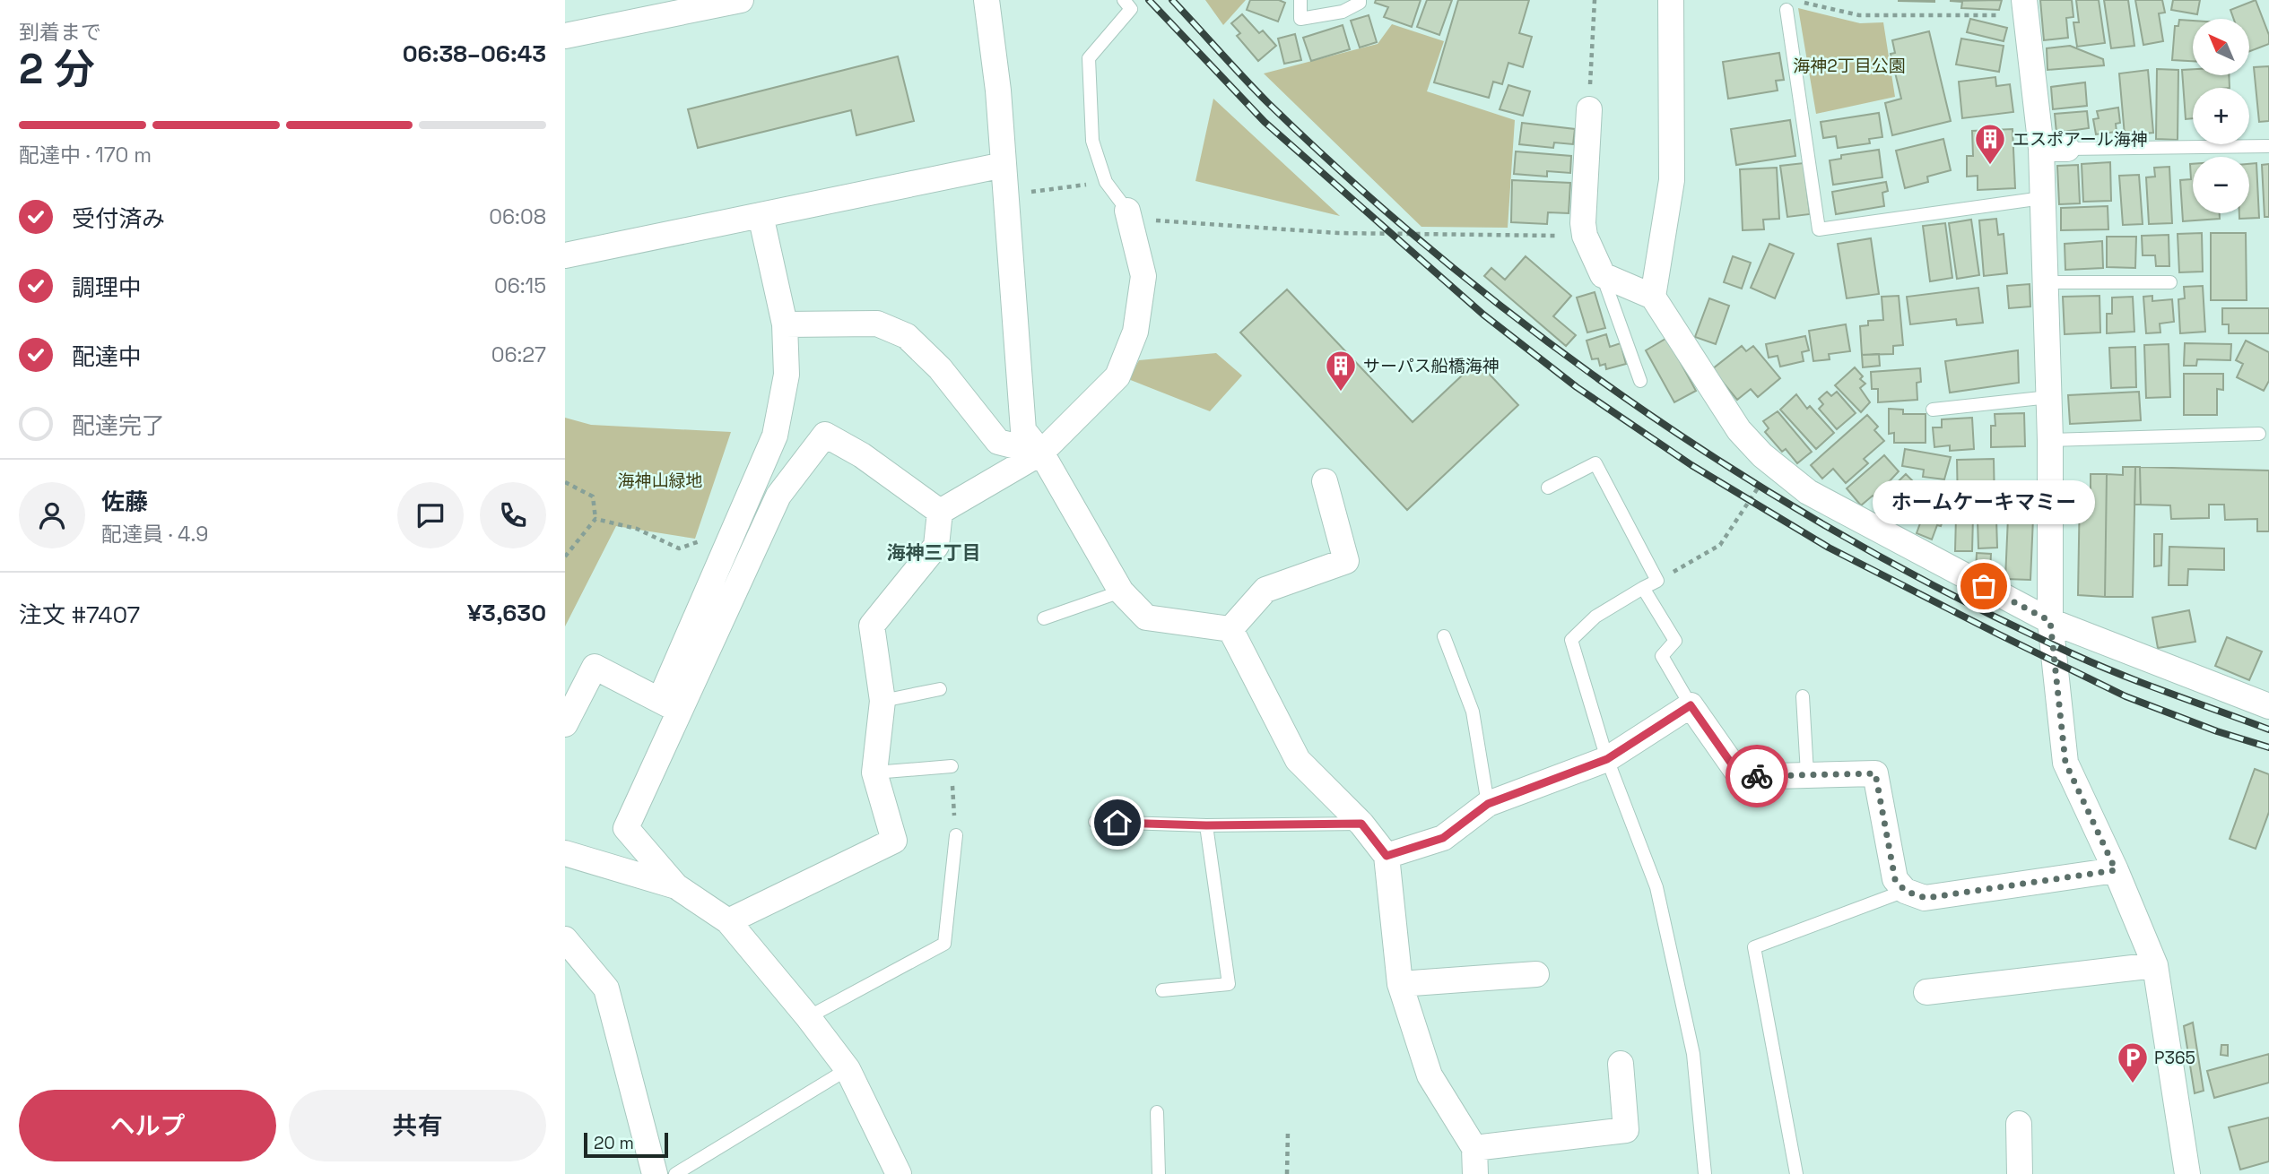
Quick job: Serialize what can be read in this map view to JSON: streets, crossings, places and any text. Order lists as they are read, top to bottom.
{
  "districts": ["海神三丁目"],
  "parks": ["海神2丁目公園", "海神山緑地"],
  "places": {
    "building": ["エスポアール海神", "サーパス船橋海神"],
    "other": ["ホームケーキマミー"],
    "parking": ["P365"]
  },
  "scale_bar": "20 m",
  "north": "top left",
  "page": {
    "heading": ["2 分", "到着まで", "06:38–06:43"],
    "panel": [
      "佐藤",
      "配達員 · 4.9",
      "注文 #7407",
      "¥3,630"
    ],
    "map_buttons": ["+", "−"],
    "bar": "配達中 · 170 m",
    "list": [
      ["受付済み", "06:08"],
      ["調理中", "06:15"],
      ["配達中", "06:27"],
      "配達完了"
    ],
    "bubble": "ホームケーキマミー",
    "buttons": ["ヘルプ", "共有"],
    "scale": "20 m"
  }
}
